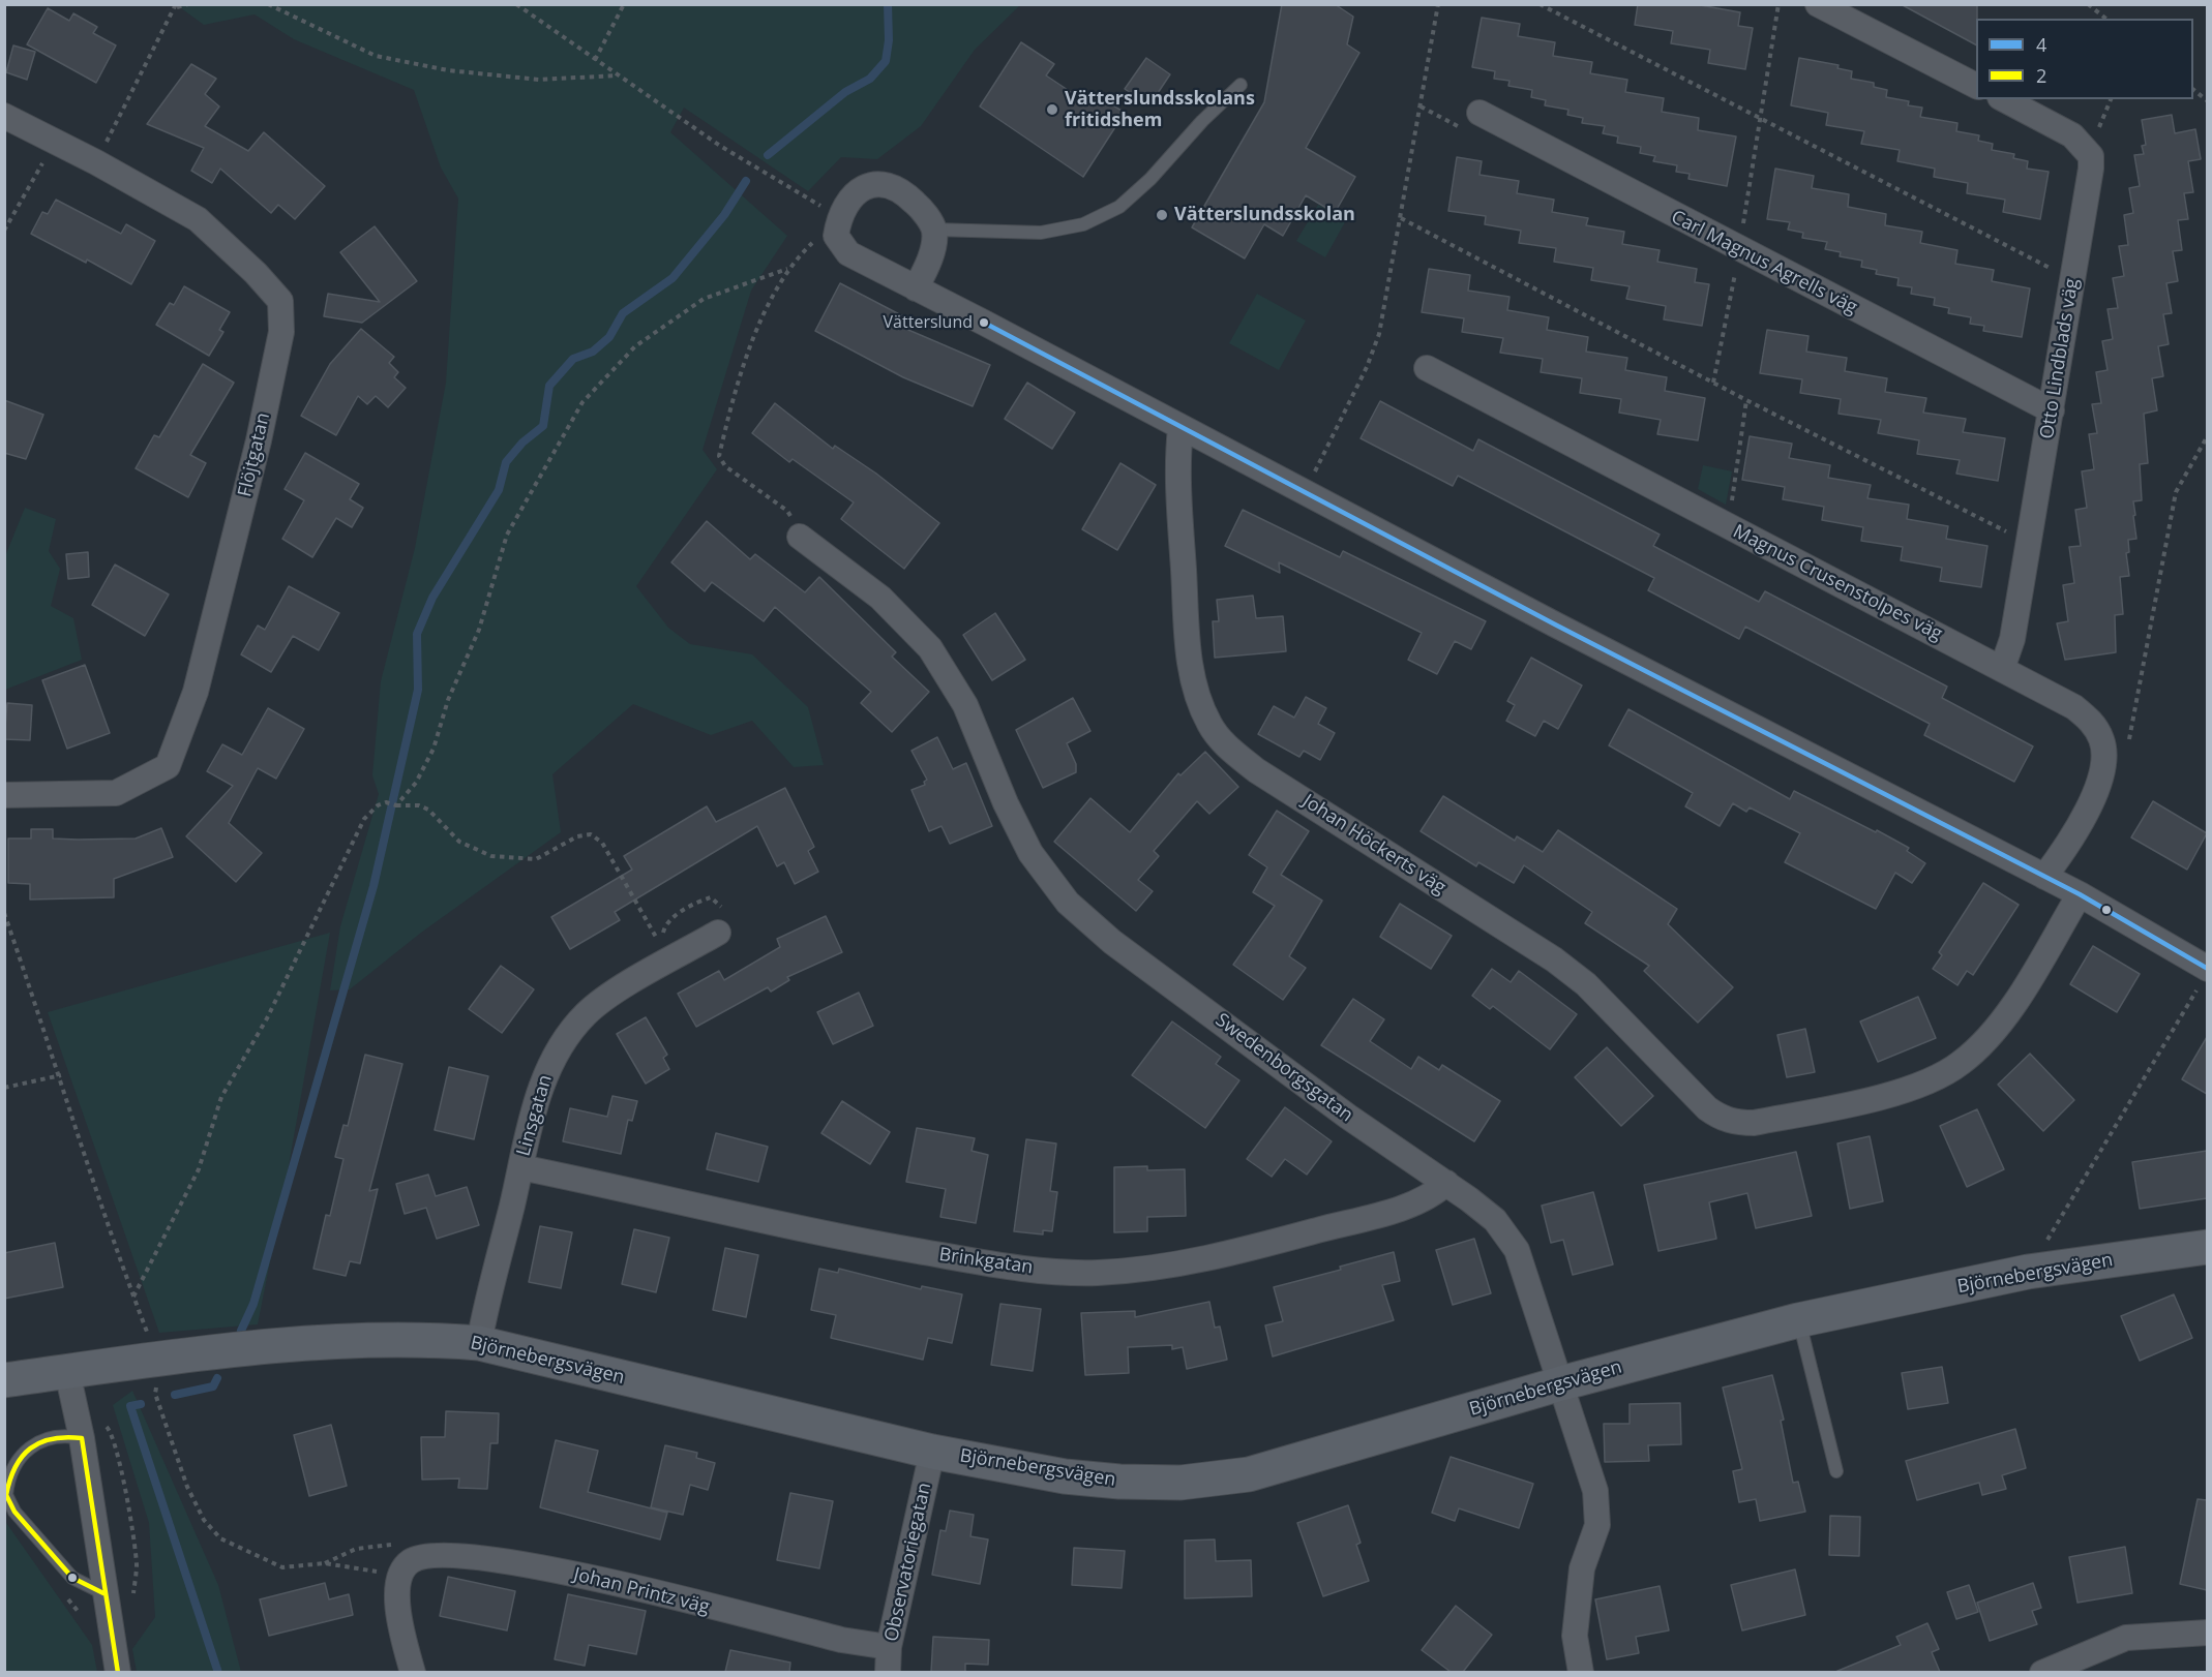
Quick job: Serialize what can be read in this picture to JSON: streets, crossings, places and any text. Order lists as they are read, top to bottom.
{
  "streets": {
    "street": [
      "Carl Magnus Agrells väg",
      "Otto Lindblads väg",
      "Flöjtgatan",
      "Magnus Crusenstolpes väg",
      "Johan Höckerts väg",
      "Swedenborgsgatan",
      "Linsgatan",
      "Brinkgatan",
      "Björnebergsvägen",
      "Observatoriegatan",
      "Johan Printz väg"
    ]
  },
  "crossings": [
    ["Carl Magnus Agrells väg", "Otto Lindblads väg"],
    ["Otto Lindblads väg", "Magnus Crusenstolpes väg"],
    ["Swedenborgsgatan", "Brinkgatan"],
    ["Swedenborgsgatan", "Björnebergsvägen"],
    ["Linsgatan", "Brinkgatan"],
    ["Linsgatan", "Björnebergsvägen"],
    ["Björnebergsvägen", "Observatoriegatan"],
    ["Observatoriegatan", "Johan Printz väg"]
  ],
  "places": ["Vätterslundsskolans fritidshem", "Vätterslundsskolan", "Vätterslund"],
  "lines": ["transit line 4", "transit line 2"],
  "legend": ["4", "2"]
}
